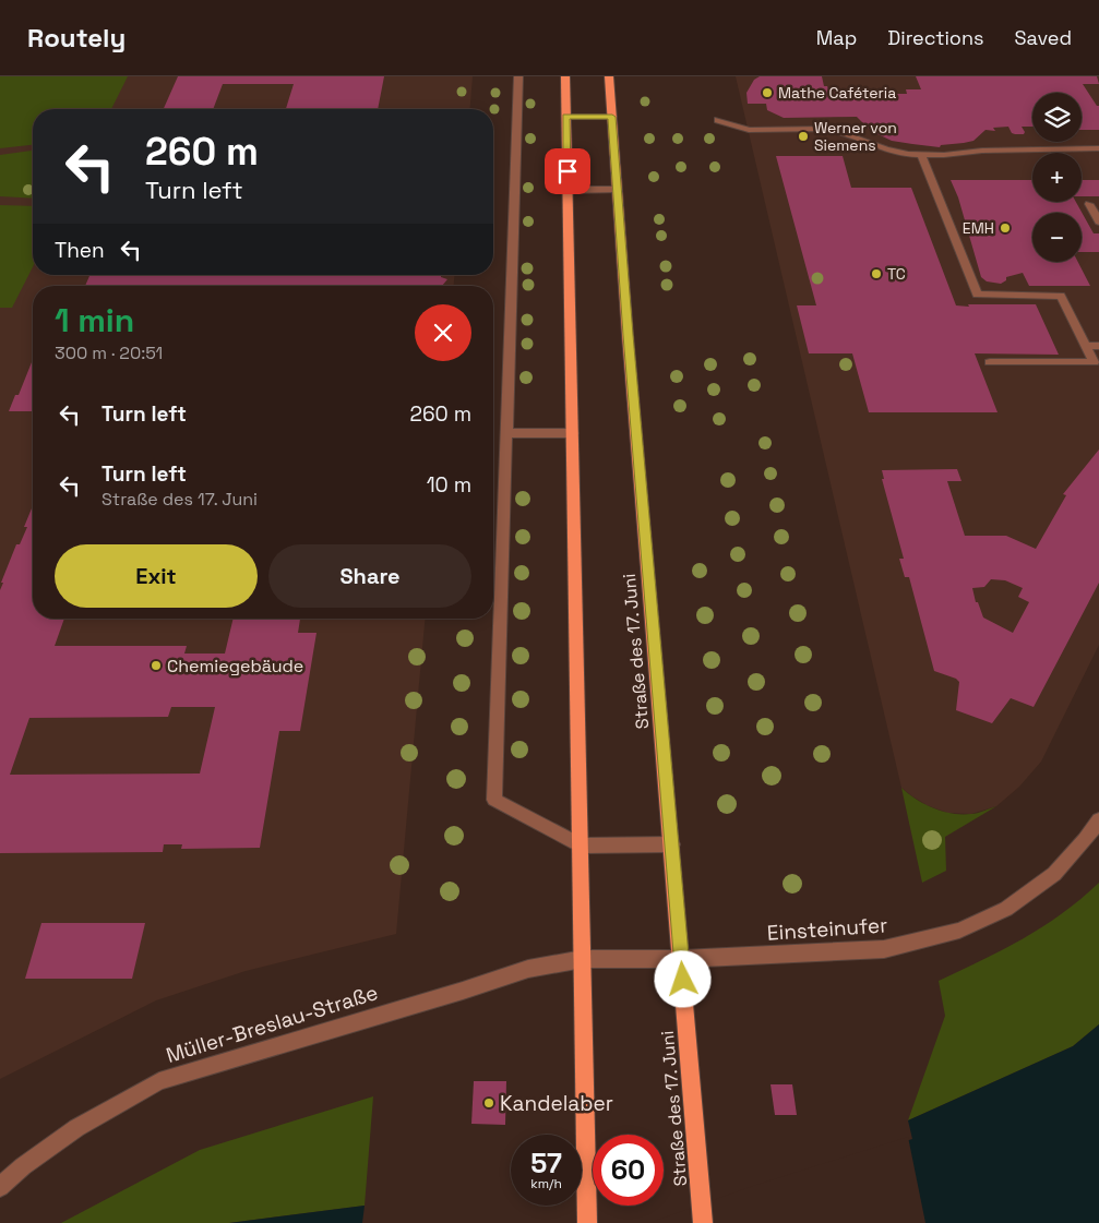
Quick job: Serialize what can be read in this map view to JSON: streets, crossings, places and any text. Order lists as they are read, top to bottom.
{
  "streets": {
    "main road": ["Straße des 17. Juni"],
    "street": ["Einsteinufer", "Müller-Breslau-Straße"]
  },
  "crossings": [
    ["Straße des 17. Juni", "Einsteinufer"],
    ["Einsteinufer", "Müller-Breslau-Straße"]
  ],
  "places": [
    "Mathe Caféteria",
    "Werner von Siemens",
    "EMH",
    "TC",
    "Chemiegebäude",
    "Kandelaber"
  ],
  "page": {
    "header": "Routely",
    "nav": ["Map", "Directions", "Saved"],
    "map_buttons": ["+", "−"],
    "turn": ["260 m", "Turn left"],
    "then": "Then",
    "heading": ["1 min", "300 m · 20:51"],
    "list": [
      {
        "name": "Turn left",
        "value": "260 m"
      },
      {
        "name": "Turn left",
        "note": "Straße des 17. Juni",
        "value": "10 m"
      }
    ],
    "buttons": ["Exit", "Share"],
    "speed": "57 km/h",
    "limit": "60"
  }
}
